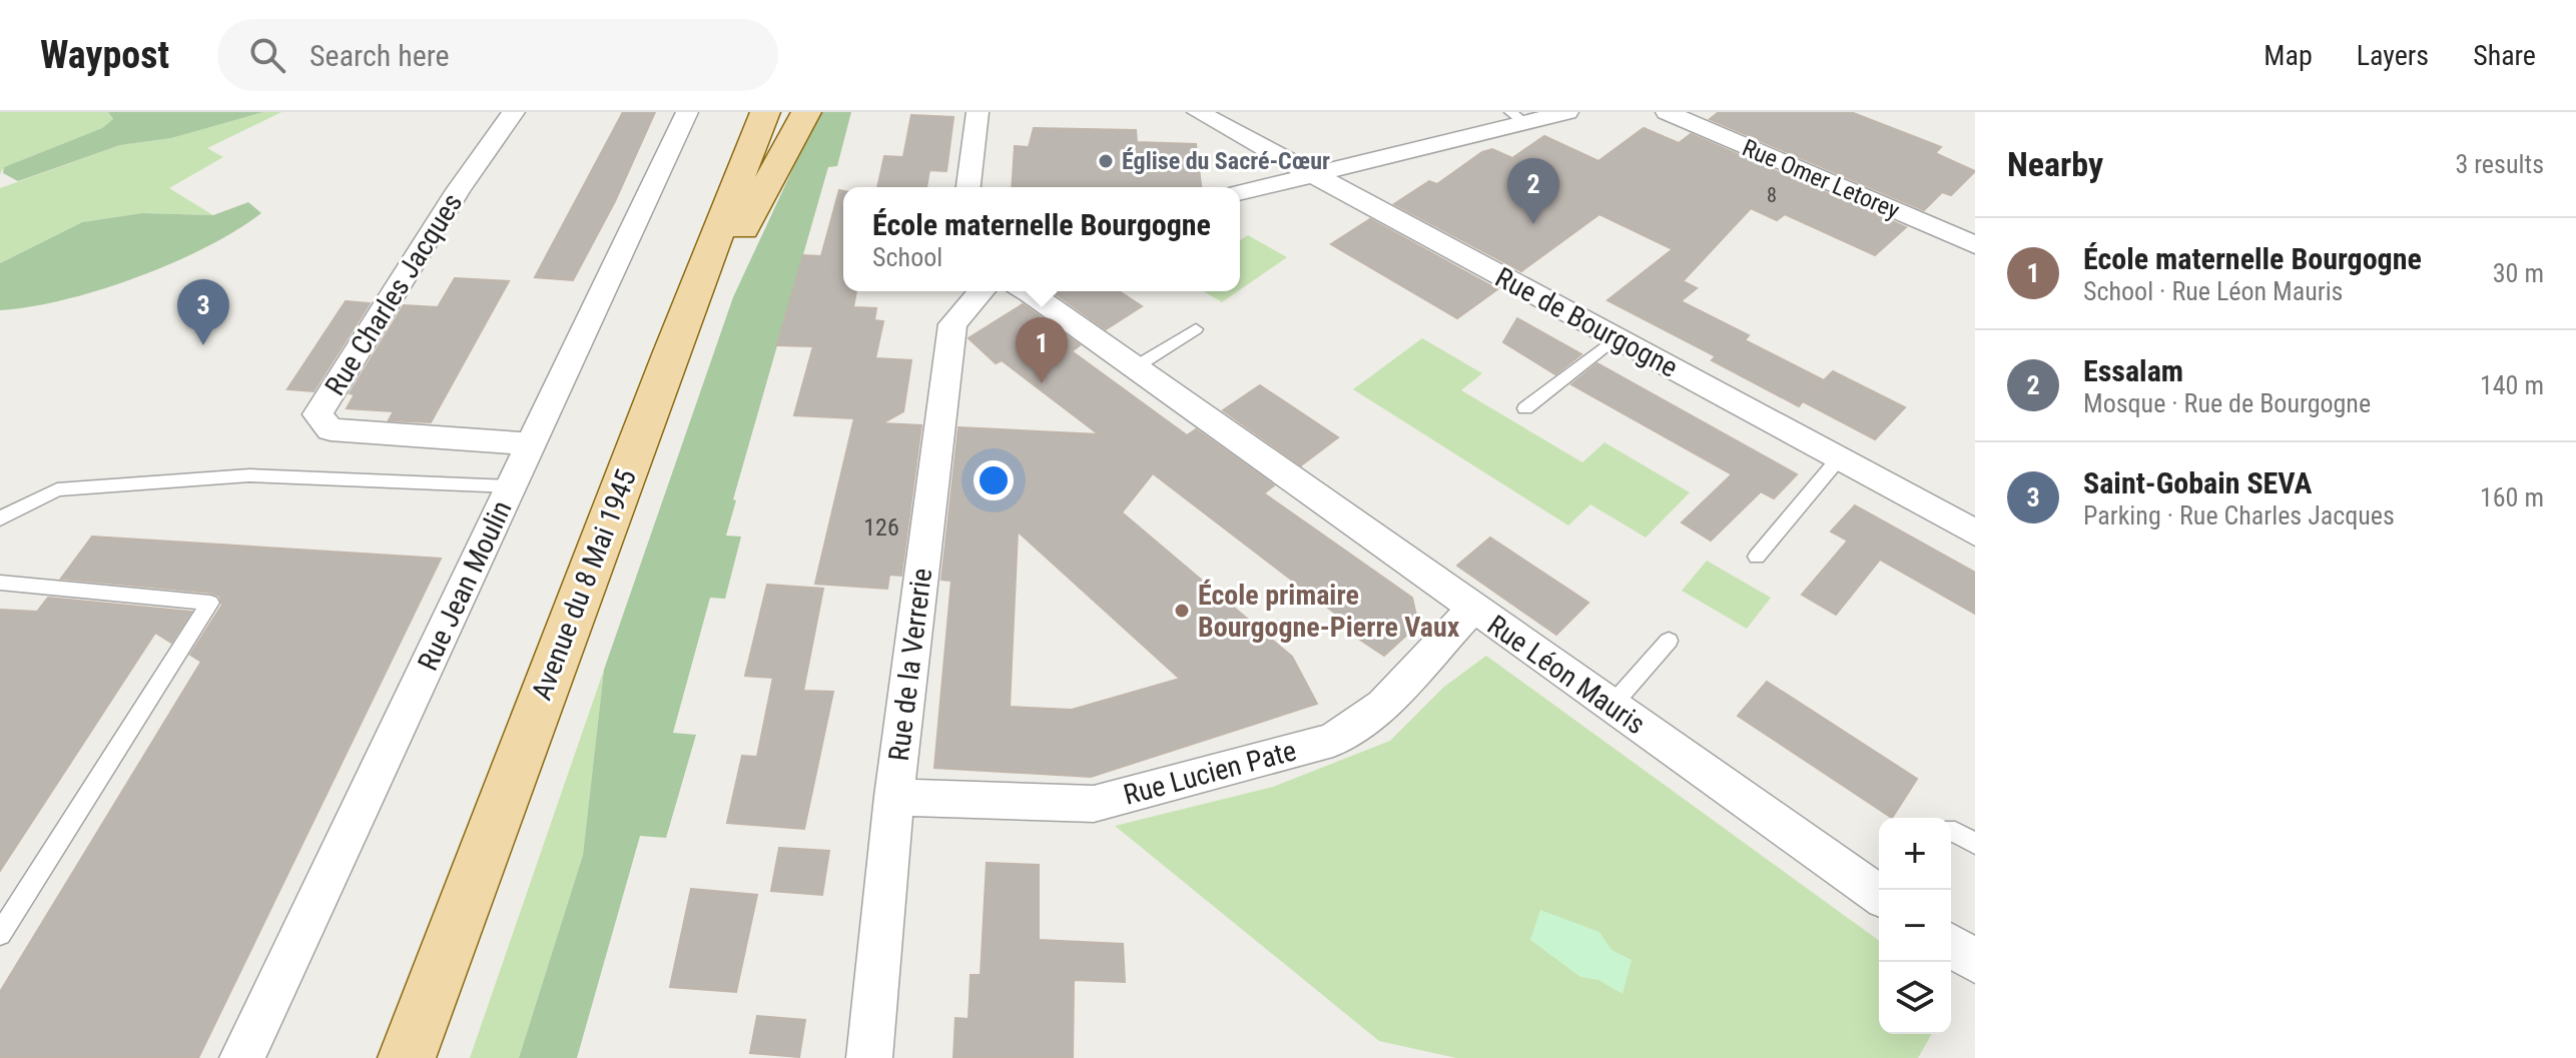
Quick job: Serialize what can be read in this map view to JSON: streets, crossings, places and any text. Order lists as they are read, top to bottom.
{
  "streets": {
    "main road": ["Avenue du 8 Mai 1945"],
    "street": [
      "Rue Omer Letorey",
      "Rue Charles Jacques",
      "Rue de Bourgogne",
      "Rue Jean Moulin",
      "Rue de la Verrerie",
      "Rue Léon Mauris",
      "Rue Lucien Pate"
    ]
  },
  "crossings": [
    ["Rue Charles Jacques", "Rue Jean Moulin"],
    ["Rue de la Verrerie", "Rue Lucien Pate"],
    ["Rue Léon Mauris", "Rue Lucien Pate"]
  ],
  "places": ["Église du Sacré-Cœur", "École primaire Bourgogne-Pierre Vaux"],
  "house_numbers": ["8", "126"],
  "page": {
    "header": "Waypost",
    "search": "Search here",
    "nav": ["Map", "Layers", "Share"],
    "heading": ["Nearby", "3 results"],
    "pins": ["2", "3", "1"],
    "popup": ["École maternelle Bourgogne", "School"],
    "list": [
      {
        "mark": "1",
        "name": "École maternelle Bourgogne",
        "note": "School · Rue Léon Mauris",
        "value": "30 m"
      },
      {
        "mark": "2",
        "name": "Essalam",
        "note": "Mosque · Rue de Bourgogne",
        "value": "140 m"
      },
      {
        "mark": "3",
        "name": "Saint-Gobain SEVA",
        "note": "Parking · Rue Charles Jacques",
        "value": "160 m"
      }
    ],
    "map_buttons": ["+", "−"]
  }
}
